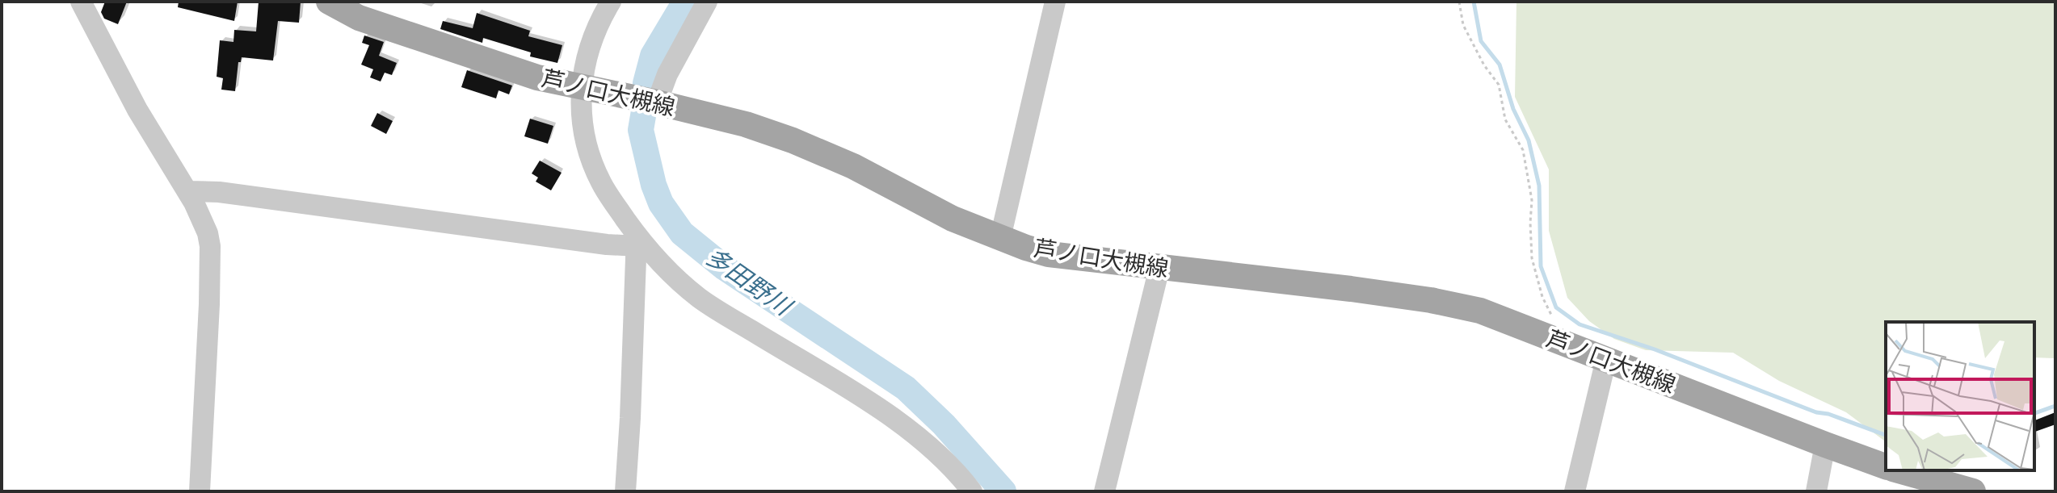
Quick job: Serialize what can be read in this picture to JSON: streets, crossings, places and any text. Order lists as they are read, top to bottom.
{
  "streets": {
    "main road": ["芦ノ口大槻線"]
  },
  "water": ["多田野川"]
}
